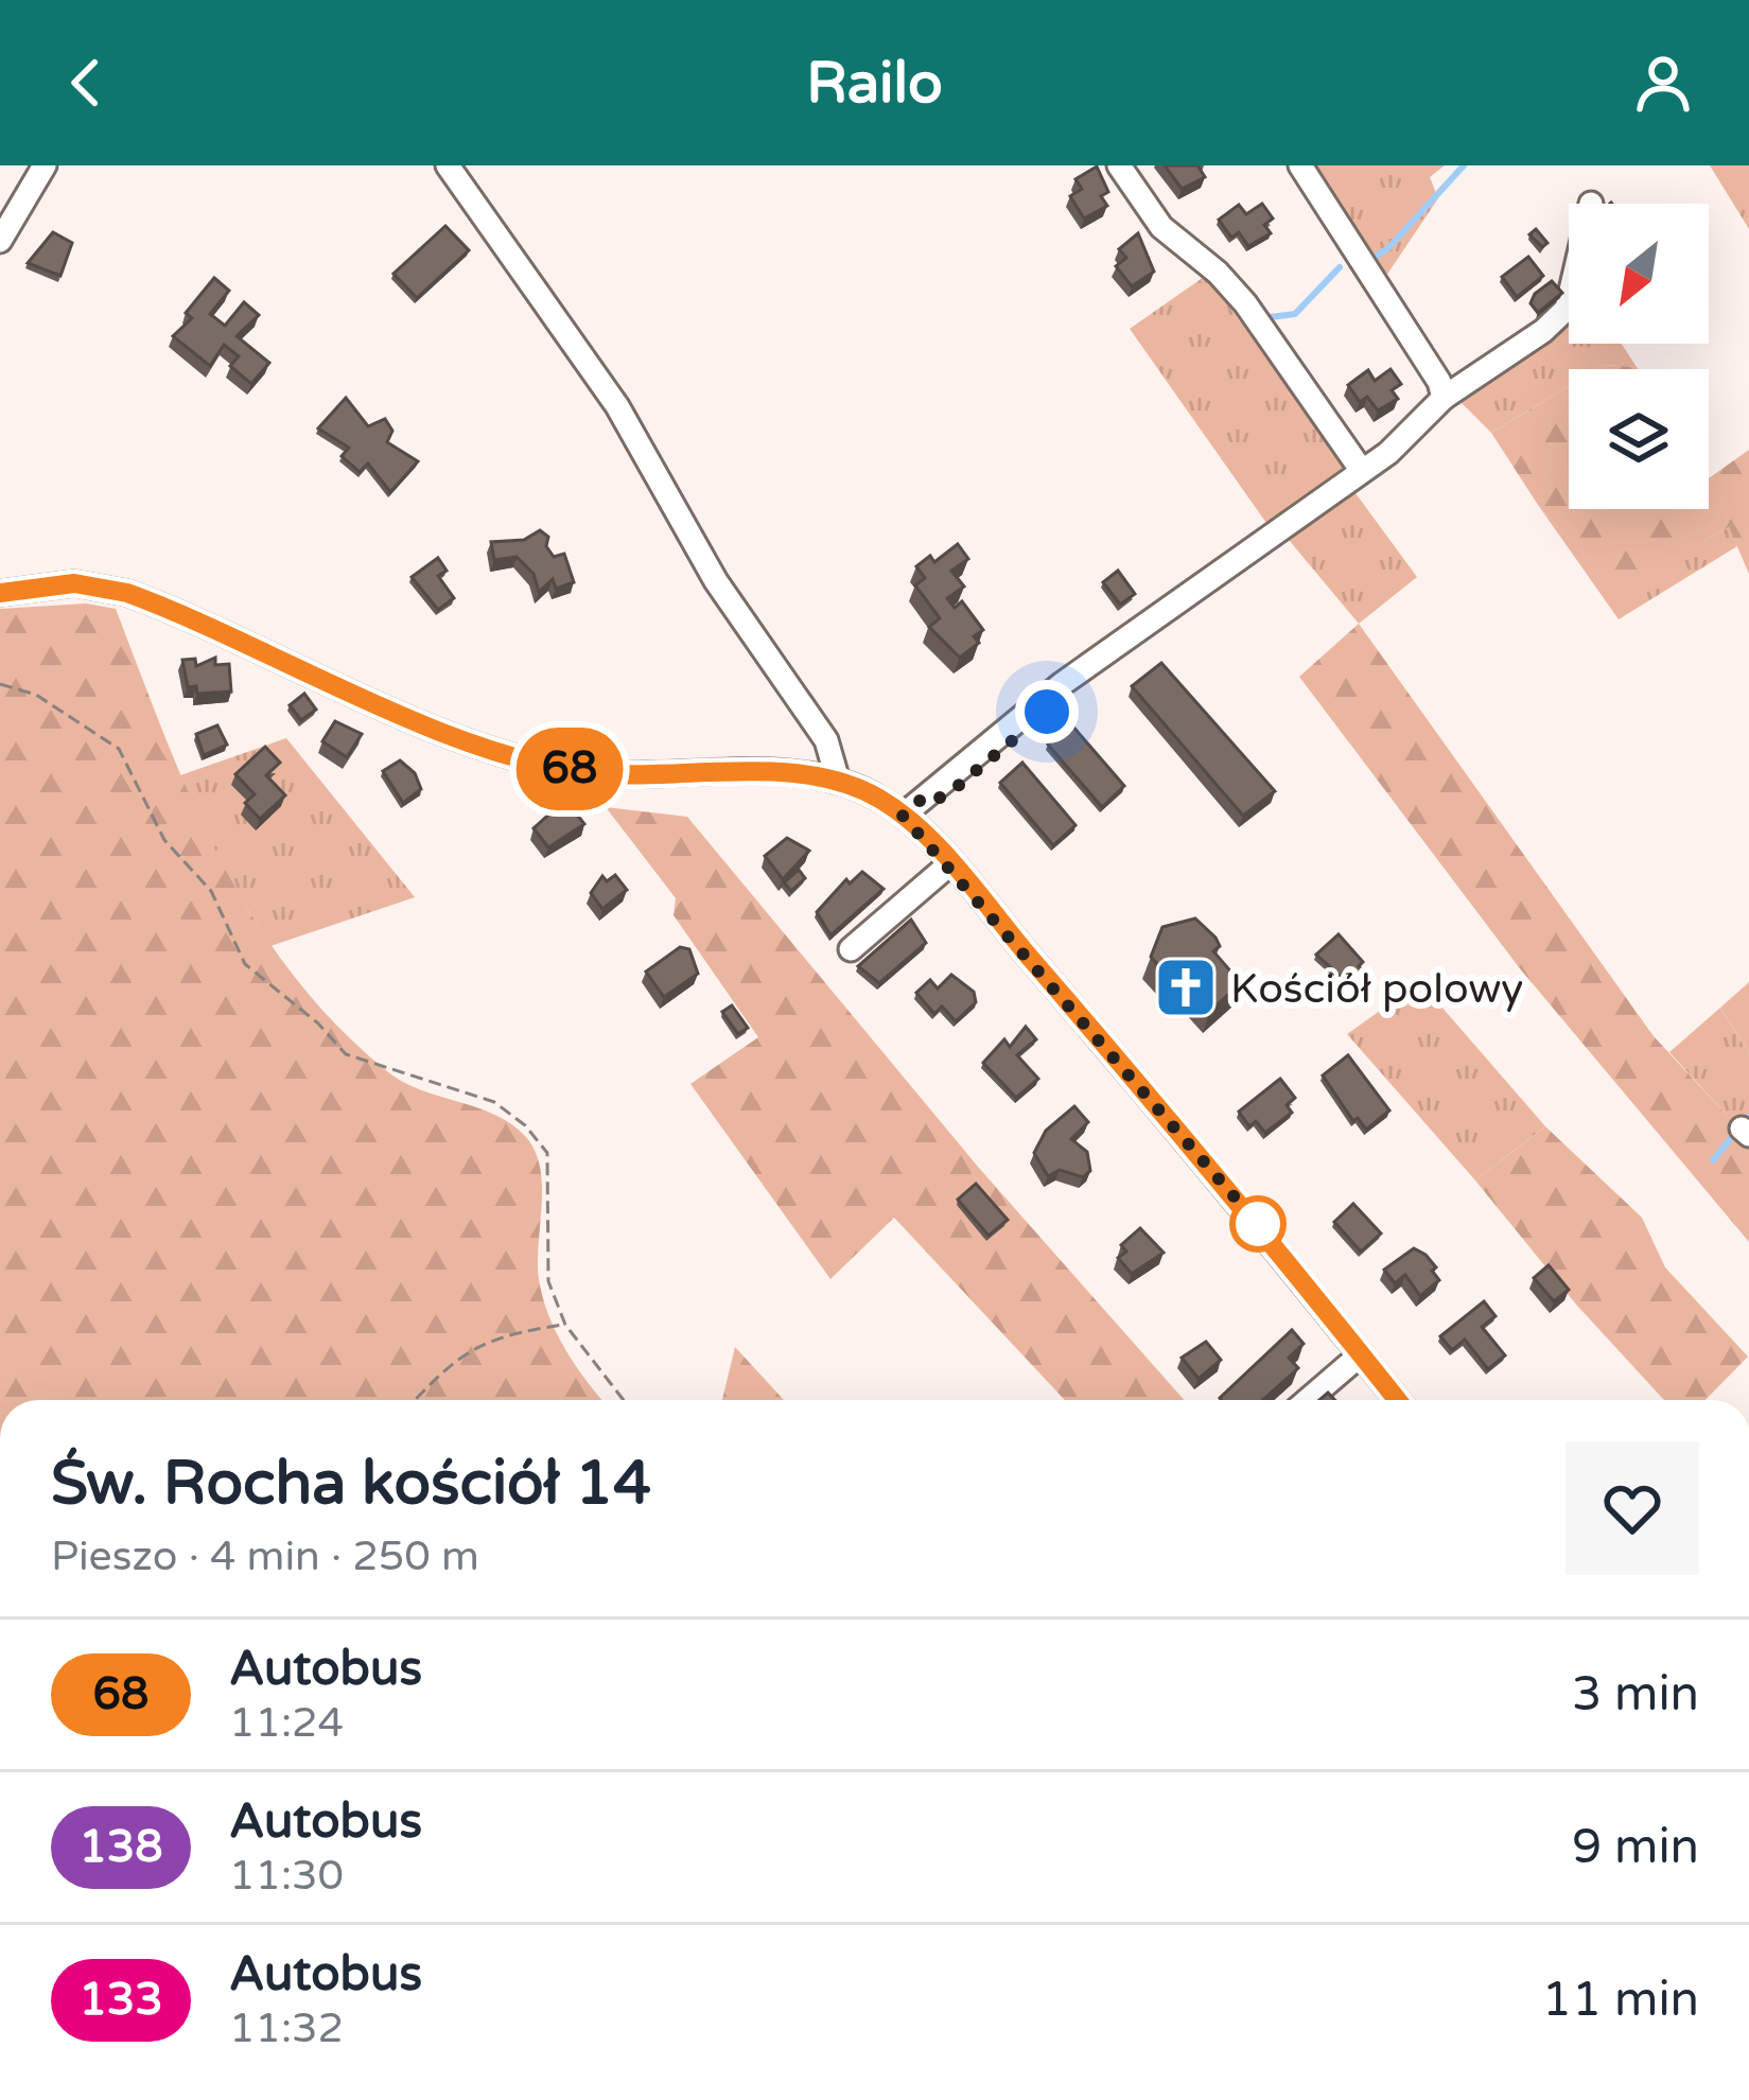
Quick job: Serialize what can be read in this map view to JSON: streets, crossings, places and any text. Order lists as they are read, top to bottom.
{
  "places": {
    "church": ["Kościół polowy"]
  },
  "lines": ["bus line 68"],
  "north": "bottom left",
  "page": {
    "header": "Railo",
    "on_map": "68",
    "heading": ["Św. Rocha kościół 14", "Pieszo · 4 min · 250 m"],
    "list": [
      {
        "mark": "68",
        "name": "Autobus",
        "note": "11:24",
        "value": "3 min"
      },
      {
        "mark": "138",
        "name": "Autobus",
        "note": "11:30",
        "value": "9 min"
      },
      {
        "mark": "133",
        "name": "Autobus",
        "note": "11:32",
        "value": "11 min"
      }
    ]
  }
}
